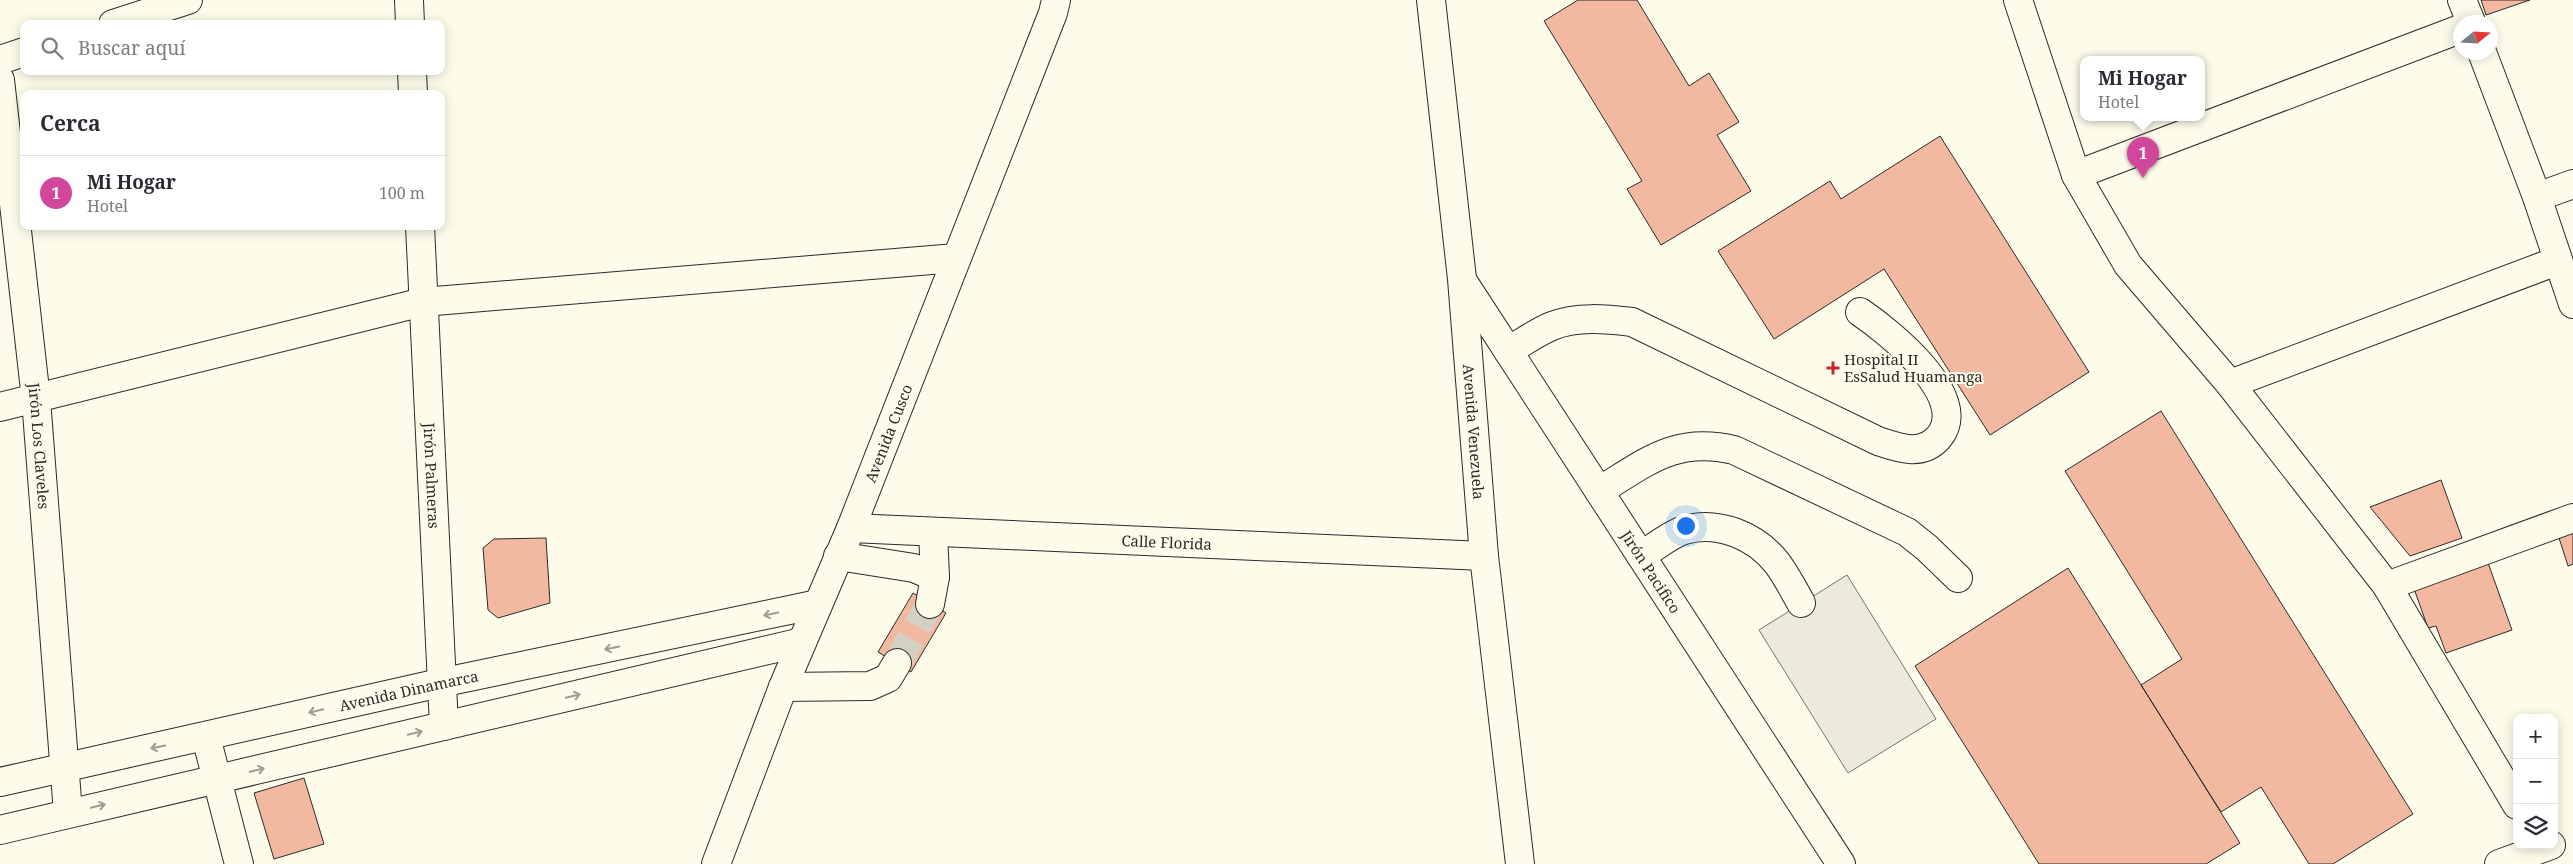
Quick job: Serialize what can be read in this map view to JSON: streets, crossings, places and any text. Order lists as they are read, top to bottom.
{
  "streets": {
    "main road": [
      "Avenida Venezuela",
      "Avenida Cusco",
      "Jirón Los Claveles",
      "Jirón Palmeras",
      "Calle Florida",
      "Jirón Pacifico",
      "Avenida Dinamarca"
    ]
  },
  "crossings": [
    ["Avenida Venezuela", "Calle Florida"],
    ["Avenida Venezuela", "Jirón Pacifico"],
    ["Avenida Cusco", "Calle Florida"],
    ["Avenida Cusco", "Avenida Dinamarca"],
    ["Jirón Los Claveles", "Avenida Dinamarca"],
    ["Jirón Palmeras", "Avenida Dinamarca"]
  ],
  "places": {
    "health": ["Hospital II EsSalud Huamanga"]
  },
  "north": "right",
  "page": {
    "search": "Buscar aquí",
    "popup": ["Mi Hogar", "Hotel"],
    "heading": "Cerca",
    "pins": "1",
    "list": [
      {
        "mark": "1",
        "name": "Mi Hogar",
        "note": "Hotel",
        "value": "100 m"
      }
    ],
    "map_buttons": ["+", "−"]
  }
}
